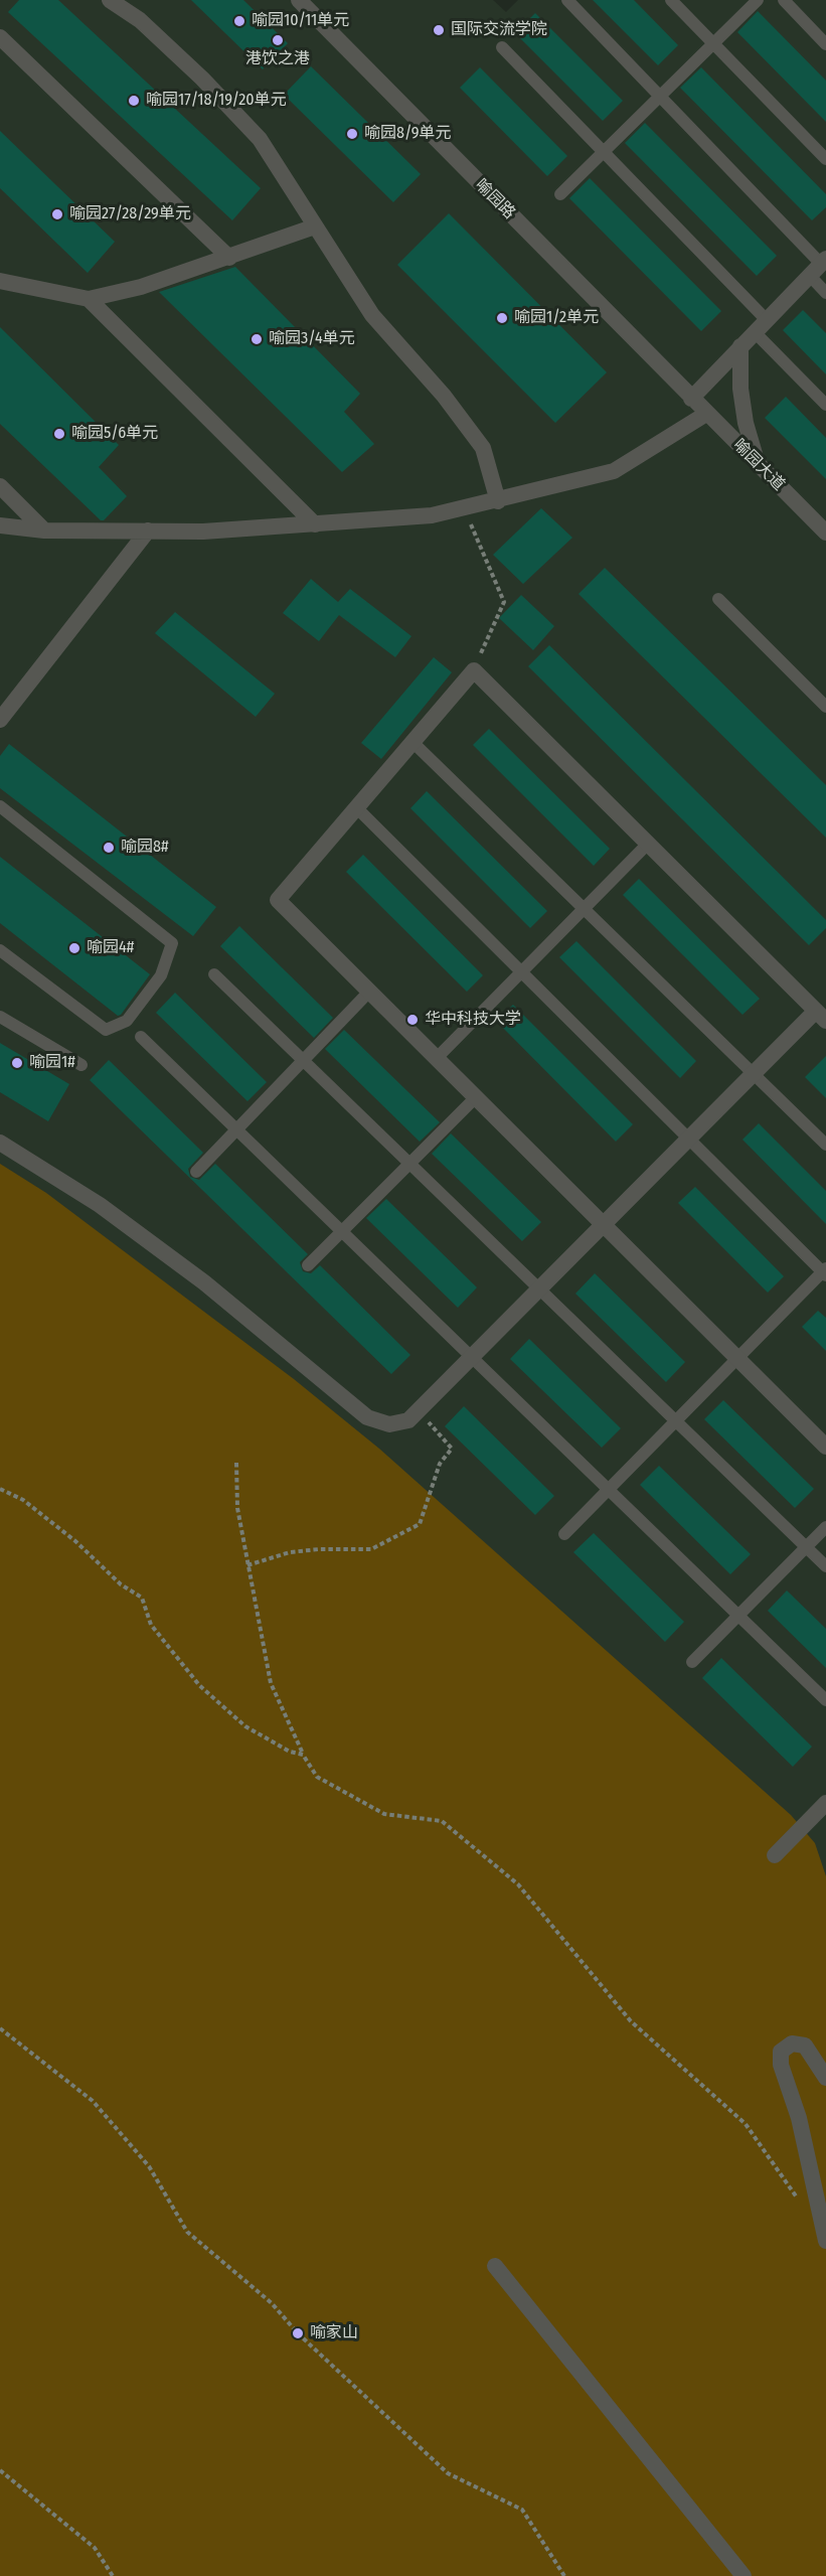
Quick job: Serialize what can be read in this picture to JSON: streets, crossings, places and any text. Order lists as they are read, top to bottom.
{
  "streets": {
    "street": ["喻园路", "喻园大道"]
  },
  "crossings": [
    ["喻园路", "喻园大道"]
  ],
  "places": [
    "喻园10/11单元",
    "国际交流学院",
    "港饮之港",
    "喻园17/18/19/20单元",
    "喻园8/9单元",
    "喻园27/28/29单元",
    "喻园1/2单元",
    "喻园3/4单元",
    "喻园5/6单元",
    "喻园8#",
    "喻园4#",
    "华中科技大学",
    "喻园1#",
    "喻家山"
  ]
}
